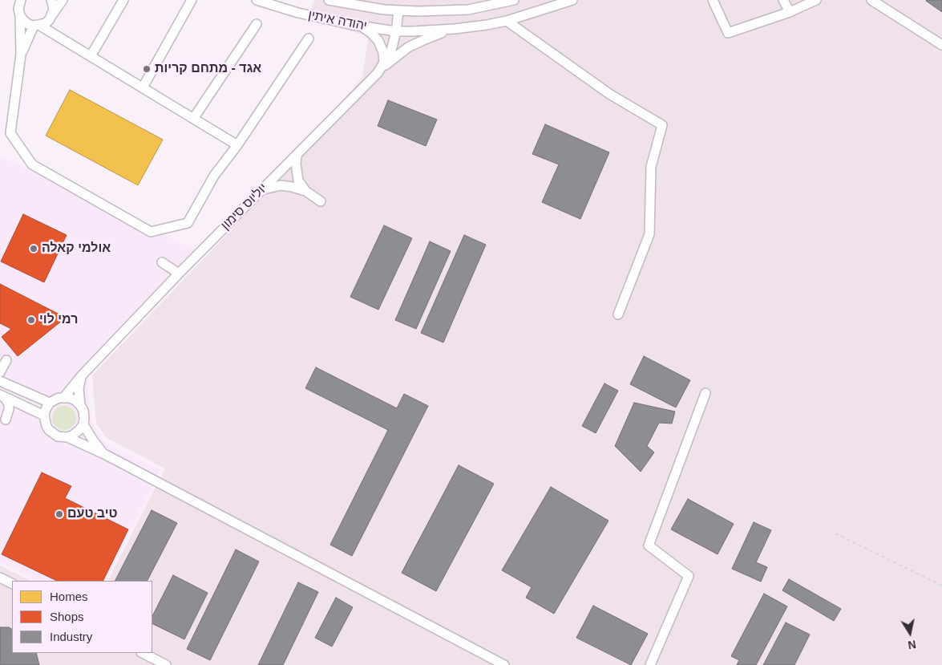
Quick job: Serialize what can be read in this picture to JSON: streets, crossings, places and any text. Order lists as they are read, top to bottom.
{
  "streets": {
    "street": ["יהודה איתין", "יוליוס סימון"]
  },
  "crossings": [
    ["יהודה איתין", "יוליוס סימון"]
  ],
  "places": [
    "אגד - מתחם קריות",
    "אולמי קאלה",
    "רמי לוי",
    "טיב טעם"
  ],
  "legend": ["Homes", "Shops", "Industry"],
  "north": "bottom"
}
